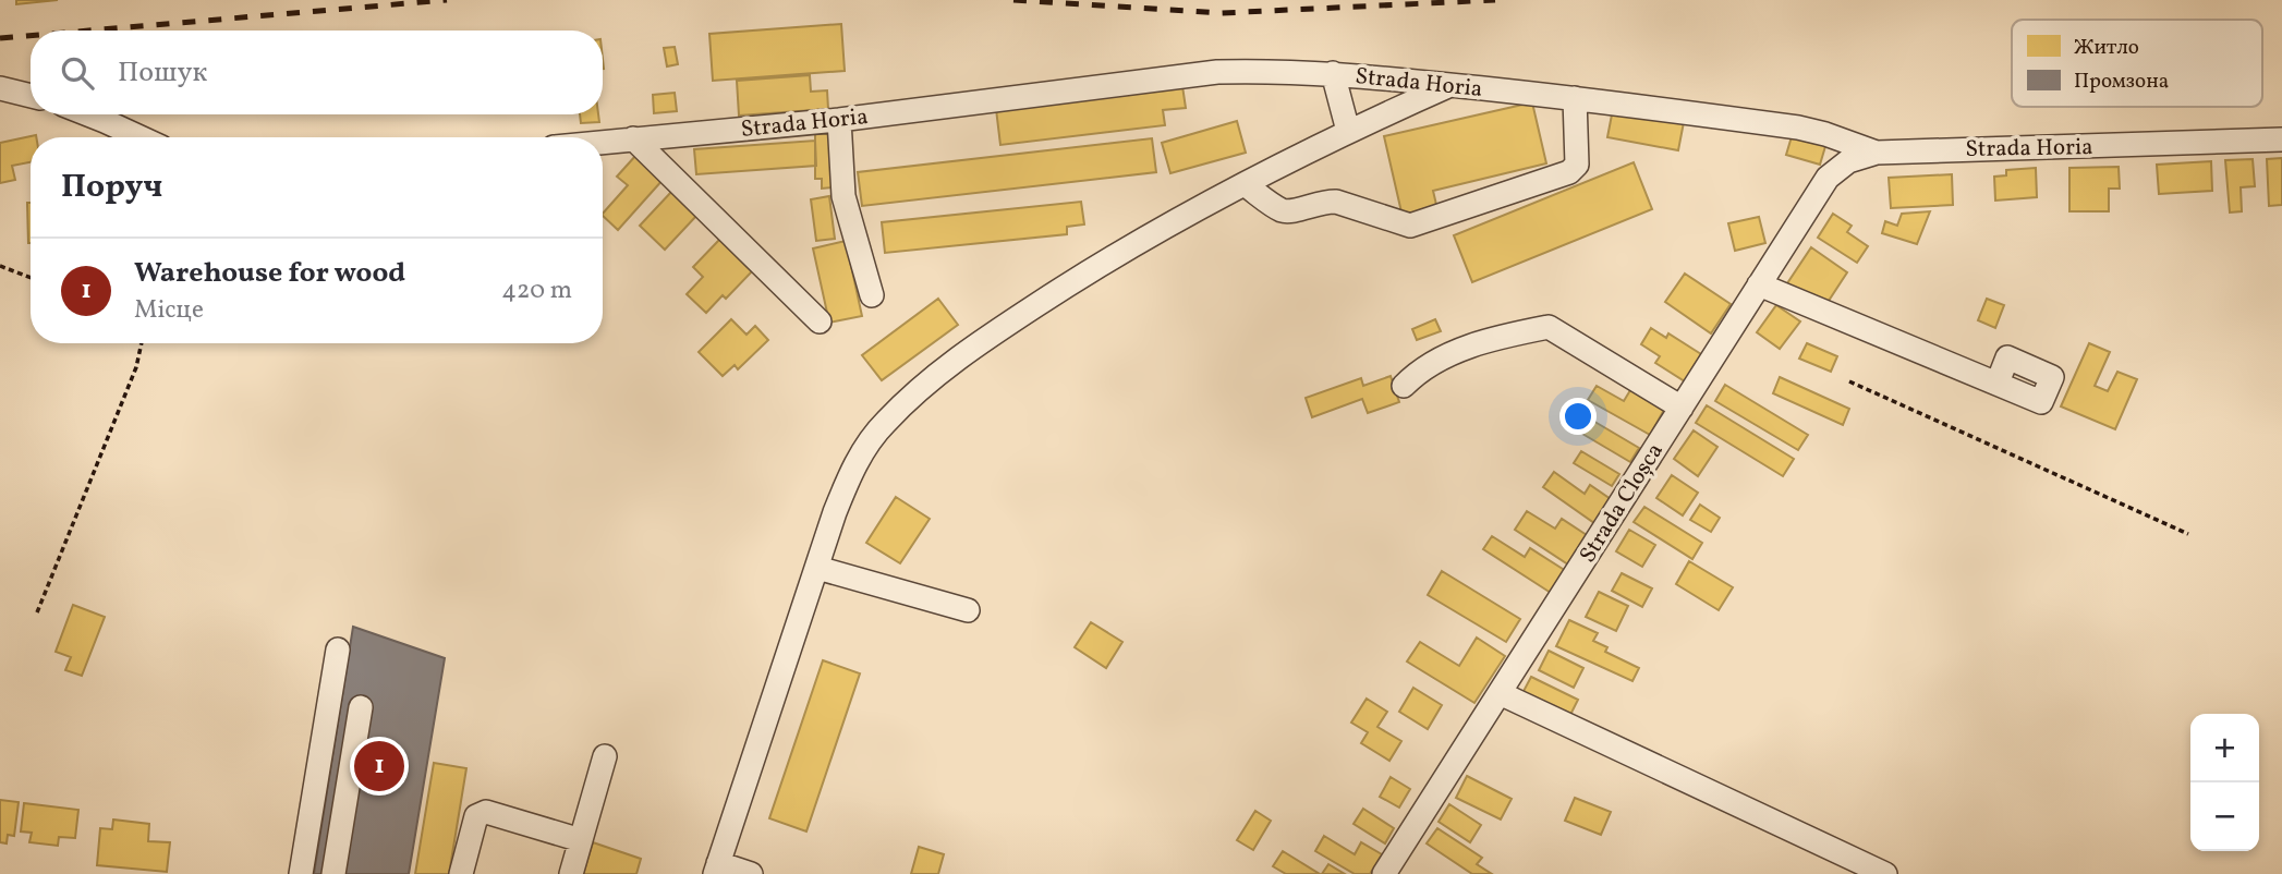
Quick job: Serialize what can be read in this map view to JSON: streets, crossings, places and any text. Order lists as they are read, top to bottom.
{
  "streets": {
    "street": ["Strada Horia", "Strada Cloșca"]
  },
  "crossings": [
    ["Strada Horia", "Strada Cloșca"]
  ],
  "legend": ["Житло", "Промзона"],
  "page": {
    "search": "Пошук",
    "heading": "Поруч",
    "list": [
      {
        "mark": "1",
        "name": "Warehouse for wood",
        "note": "Місце",
        "value": "420 m"
      }
    ],
    "map_buttons": ["+", "−"],
    "pins": "1"
  }
}
